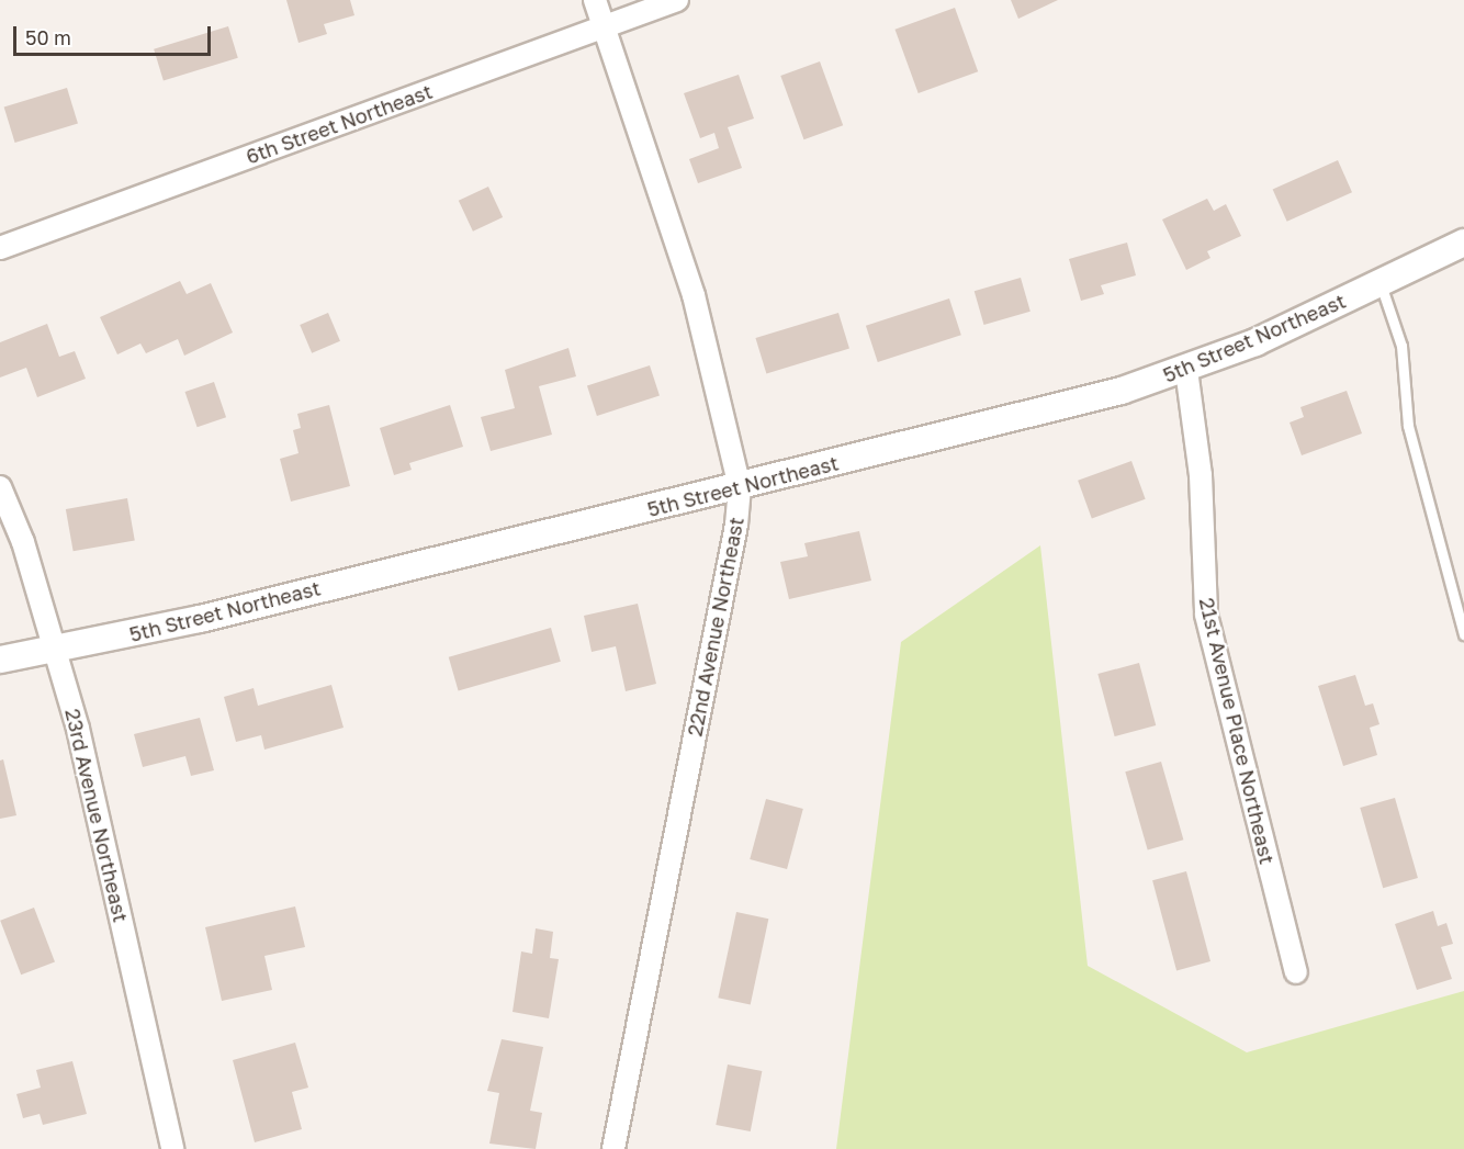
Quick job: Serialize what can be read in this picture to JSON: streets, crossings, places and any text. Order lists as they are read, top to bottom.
{
  "streets": {
    "street": [
      "6th Street Northeast",
      "5th Street Northeast",
      "22nd Avenue Northeast",
      "21st Avenue Place Northeast",
      "23rd Avenue Northeast"
    ]
  },
  "crossings": [
    ["6th Street Northeast", "22nd Avenue Northeast"],
    ["5th Street Northeast", "22nd Avenue Northeast"],
    ["5th Street Northeast", "21st Avenue Place Northeast"],
    ["5th Street Northeast", "23rd Avenue Northeast"]
  ],
  "scale_bar": "50 m"
}
